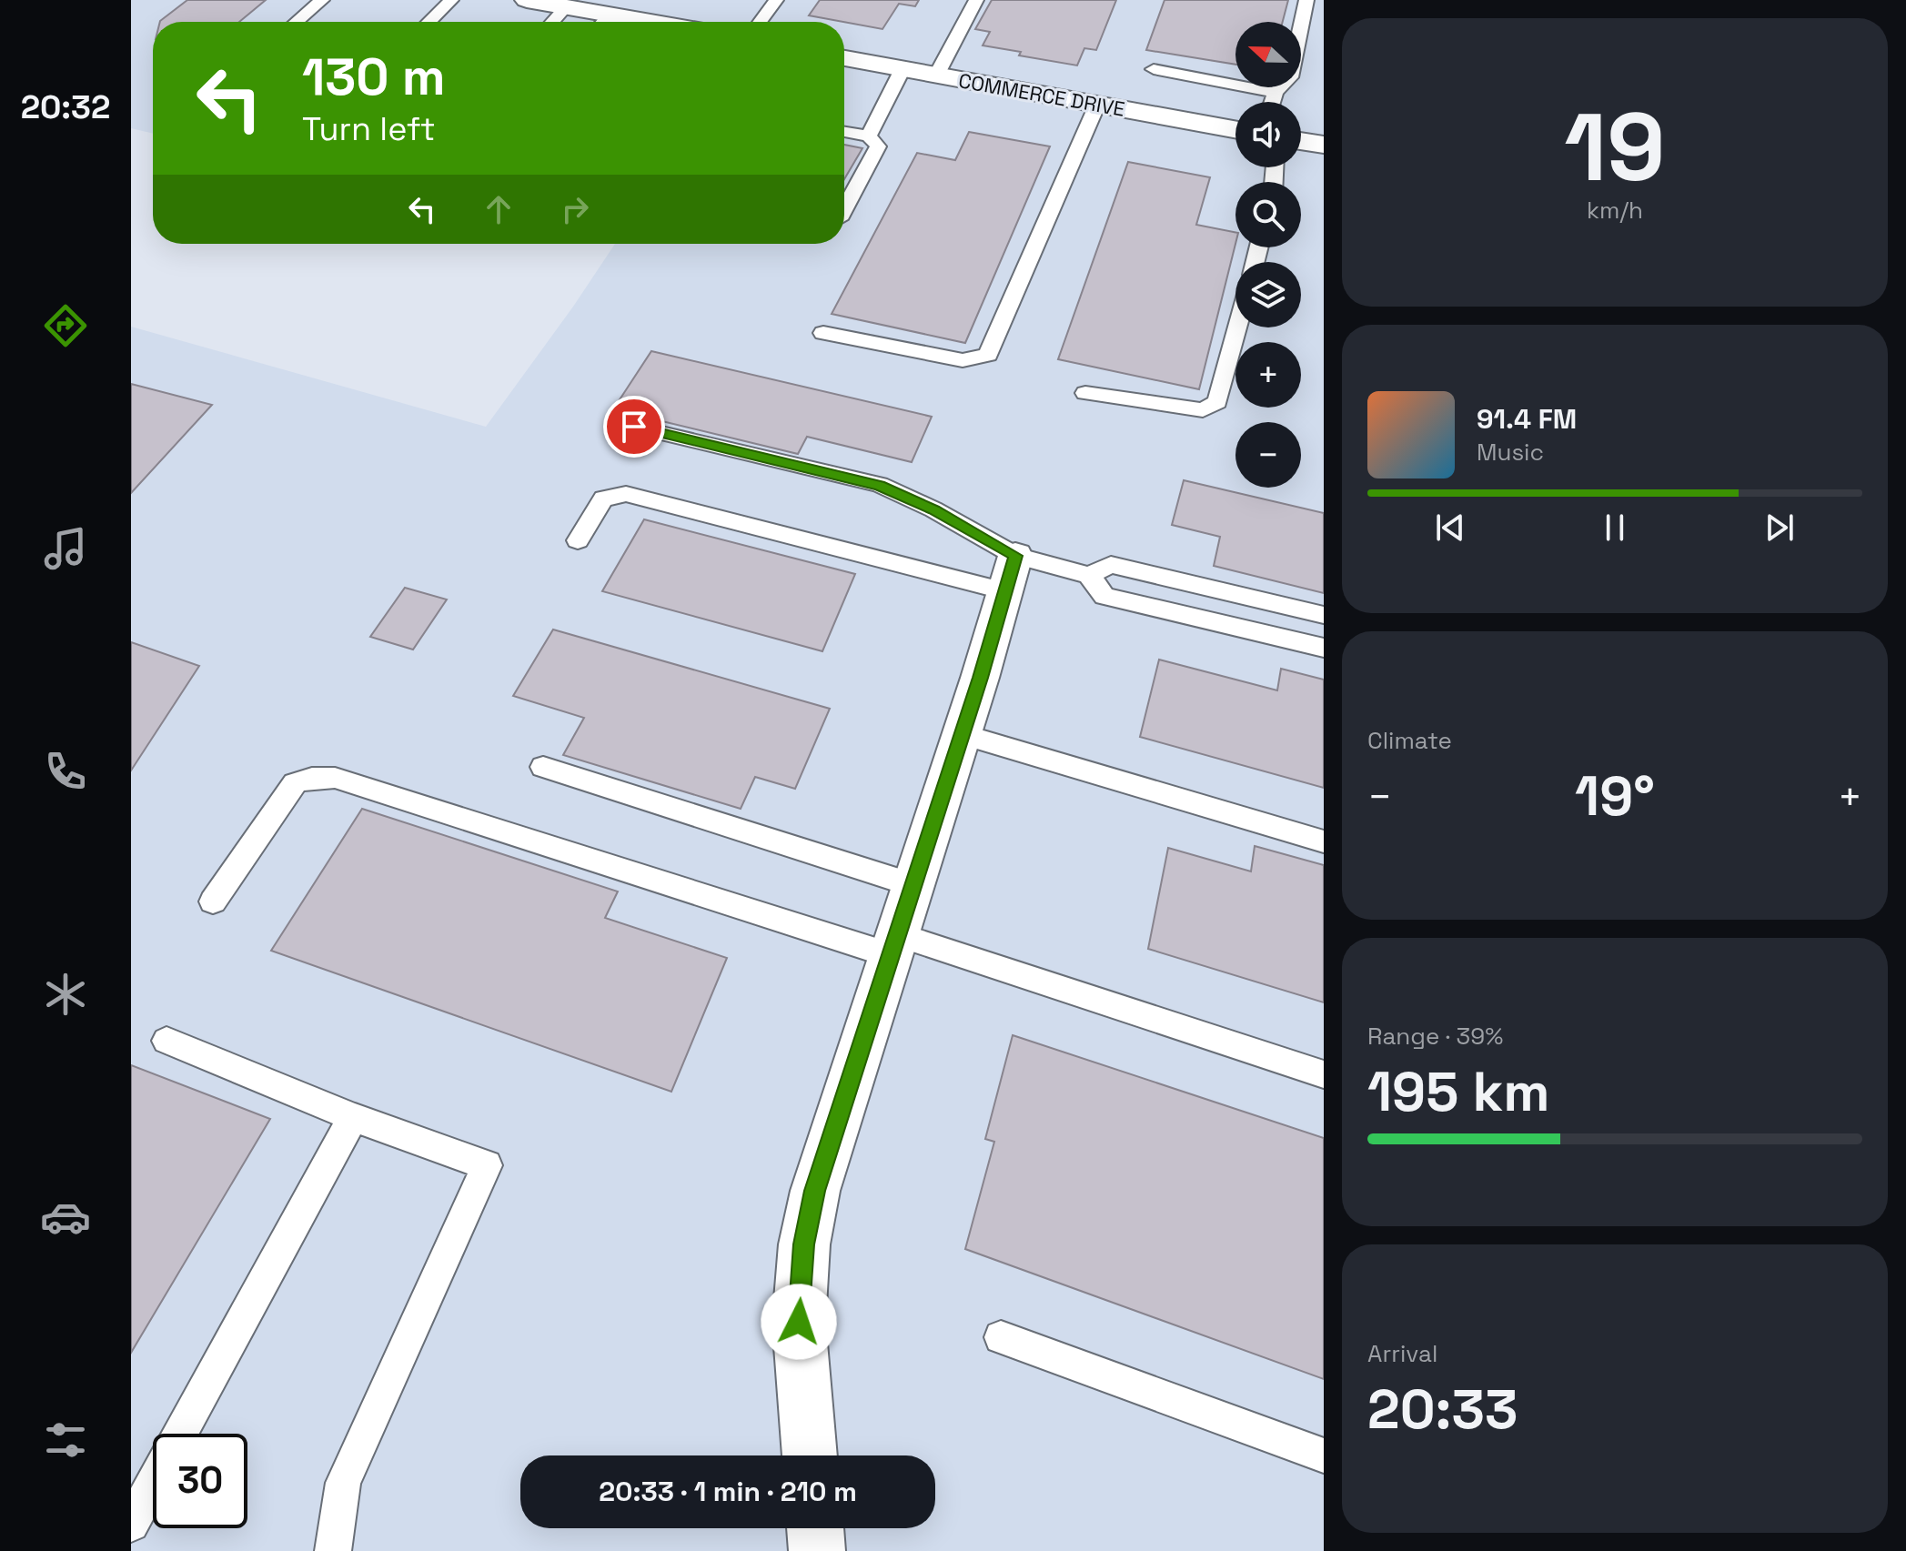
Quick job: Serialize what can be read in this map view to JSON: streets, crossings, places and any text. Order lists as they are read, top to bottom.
{
  "streets": {
    "street": ["COMMERCE DRIVE"]
  },
  "north": "left",
  "page": {
    "tabs": "20:32",
    "tile": [
      ["19", "km/h"],
      "Climate",
      ["Range · 39%", "195 km"],
      ["Arrival", "20:33"]
    ],
    "map_buttons": ["+", "−"],
    "turn": ["130 m", "Turn left"],
    "song": ["91.4 FM", "Music"],
    "heat": ["−", "19°", "+"],
    "limit": "30",
    "trip": "20:33 · 1 min · 210 m"
  }
}
